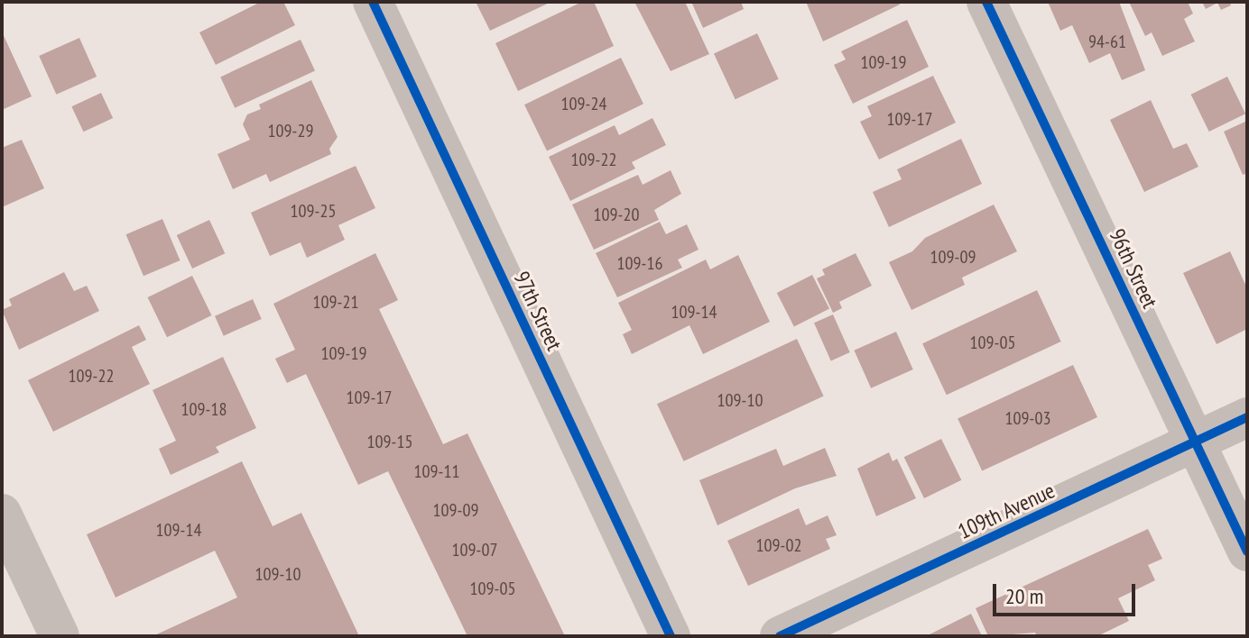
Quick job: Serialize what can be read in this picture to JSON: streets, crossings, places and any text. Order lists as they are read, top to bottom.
{
  "streets": {
    "street": ["96th Street", "97th Street", "109th Avenue"]
  },
  "crossings": [
    ["96th Street", "109th Avenue"]
  ],
  "house_numbers": [
    "94-61",
    "109-19",
    "109-24",
    "109-17",
    "109-29",
    "109-22",
    "109-25",
    "109-20",
    "109-09",
    "109-16",
    "109-21",
    "109-14",
    "109-05",
    "109-19",
    "109-22",
    "109-17",
    "109-10",
    "109-18",
    "109-03",
    "109-15",
    "109-11",
    "109-09",
    "109-14",
    "109-02",
    "109-07",
    "109-10",
    "109-05"
  ],
  "scale_bar": "20 m"
}
